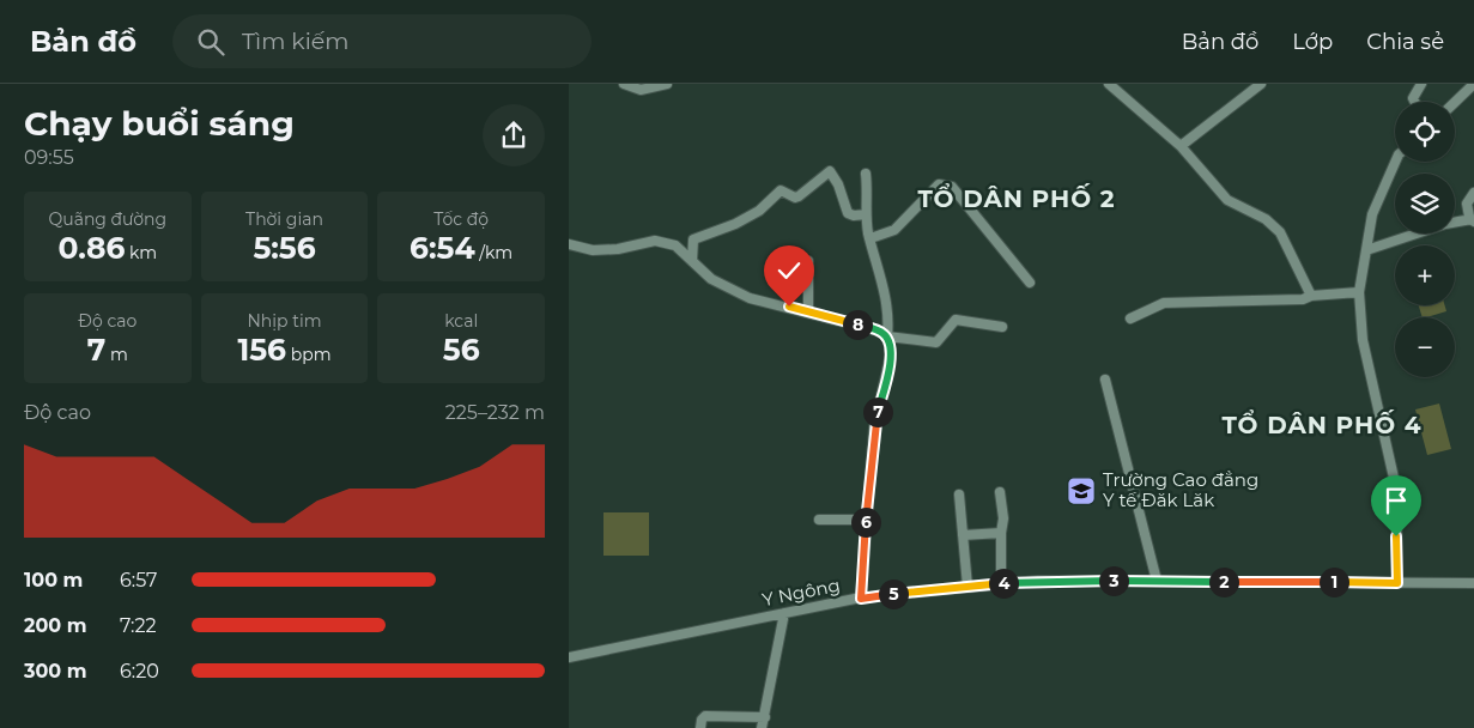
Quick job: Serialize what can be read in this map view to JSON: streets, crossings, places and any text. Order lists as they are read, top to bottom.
{
  "streets": {
    "street": ["Y Ngông"]
  },
  "districts": ["TỔ DÂN PHỐ 2", "TỔ DÂN PHỐ 4"],
  "places": {
    "school or university": ["Trường Cao đẳng Y tế Đăk Lăk"]
  },
  "page": {
    "header": "Bản đồ",
    "search": "Tìm kiếm",
    "nav": ["Bản đồ", "Lớp", "Chia sẻ"],
    "heading": ["Chạy buổi sáng", "09:55"],
    "map_buttons": ["+", "−"],
    "stats": [
      ["Quãng đường", "0.86 km"],
      ["Thời gian", "5:56"],
      ["Tốc độ", "6:54 /km"],
      ["Độ cao", "7 m"],
      ["Nhịp tim", "156 bpm"],
      ["kcal", "56"]
    ],
    "pins": [
      "8",
      "7",
      "6",
      "3",
      "1",
      "2",
      "4",
      "5"
    ],
    "chart": ["Độ cao", "225–232 m"],
    "list": [
      {
        "name": "100 m",
        "note": "6:57"
      },
      {
        "name": "200 m",
        "note": "7:22"
      },
      {
        "name": "300 m",
        "note": "6:20"
      }
    ]
  }
}
